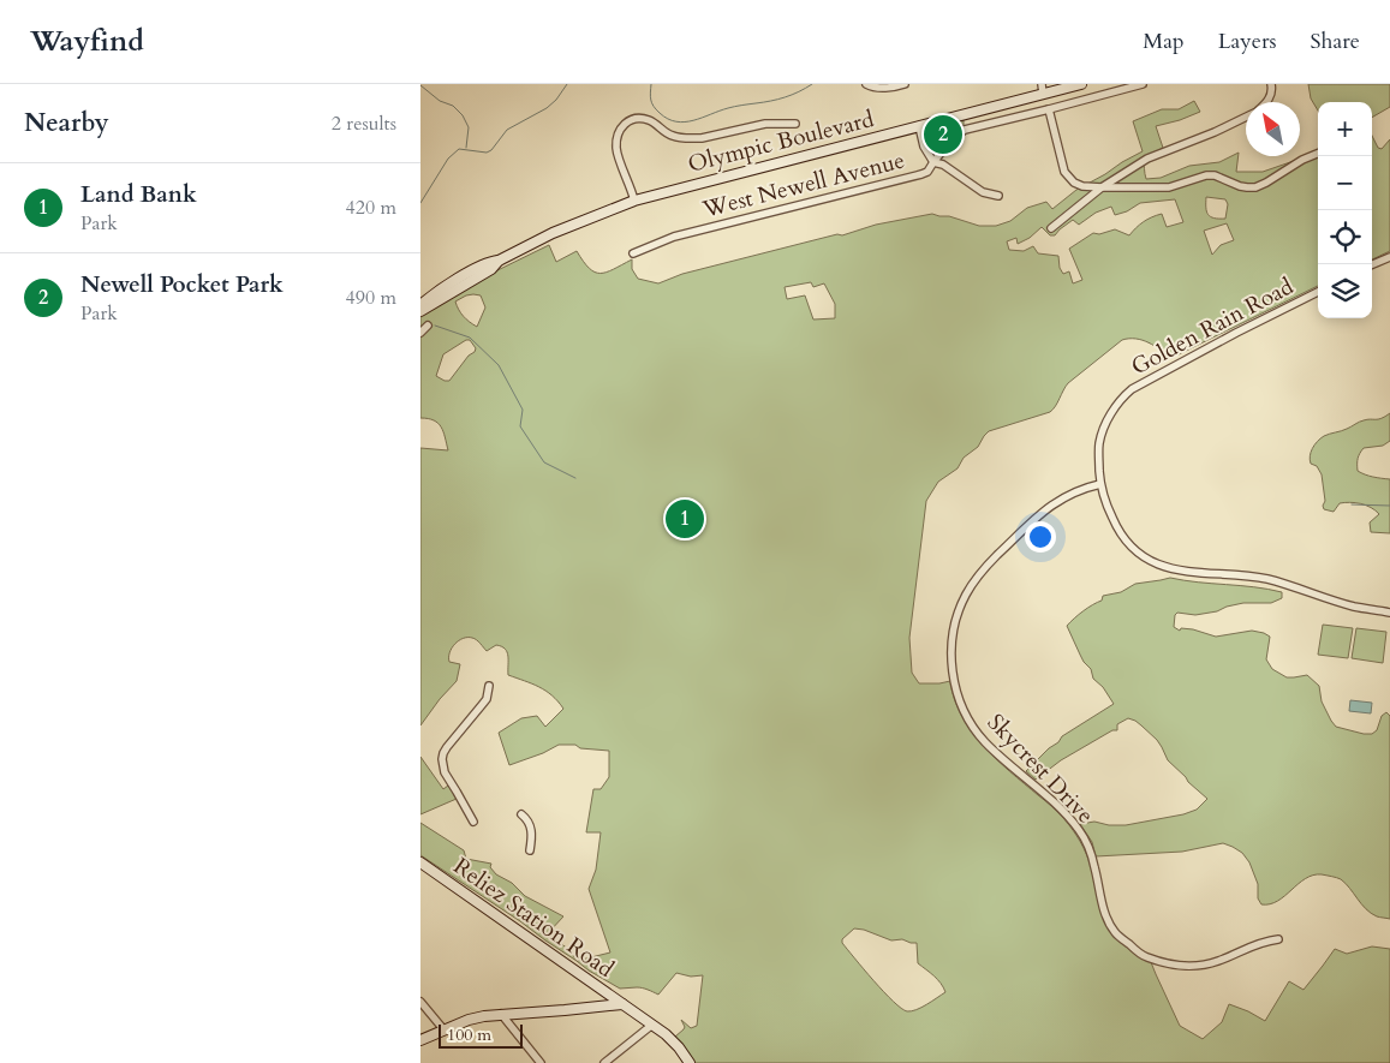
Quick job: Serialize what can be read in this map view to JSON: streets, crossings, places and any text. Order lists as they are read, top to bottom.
{
  "streets": {
    "main road": ["Olympic Boulevard", "Reliez Station Road"],
    "street": ["West Newell Avenue", "Golden Rain Road", "Skycrest Drive"]
  },
  "crossings": [
    ["Golden Rain Road", "Skycrest Drive"]
  ],
  "scale_bar": "100 m",
  "north": "top left",
  "page": {
    "header": "Wayfind",
    "nav": ["Map", "Layers", "Share"],
    "heading": ["Nearby", "2 results"],
    "map_buttons": ["+", "−"],
    "pins": ["2", "1"],
    "list": [
      {
        "mark": "1",
        "name": "Land Bank",
        "note": "Park",
        "value": "420 m"
      },
      {
        "mark": "2",
        "name": "Newell Pocket Park",
        "note": "Park",
        "value": "490 m"
      }
    ],
    "scale": "100 m"
  }
}
